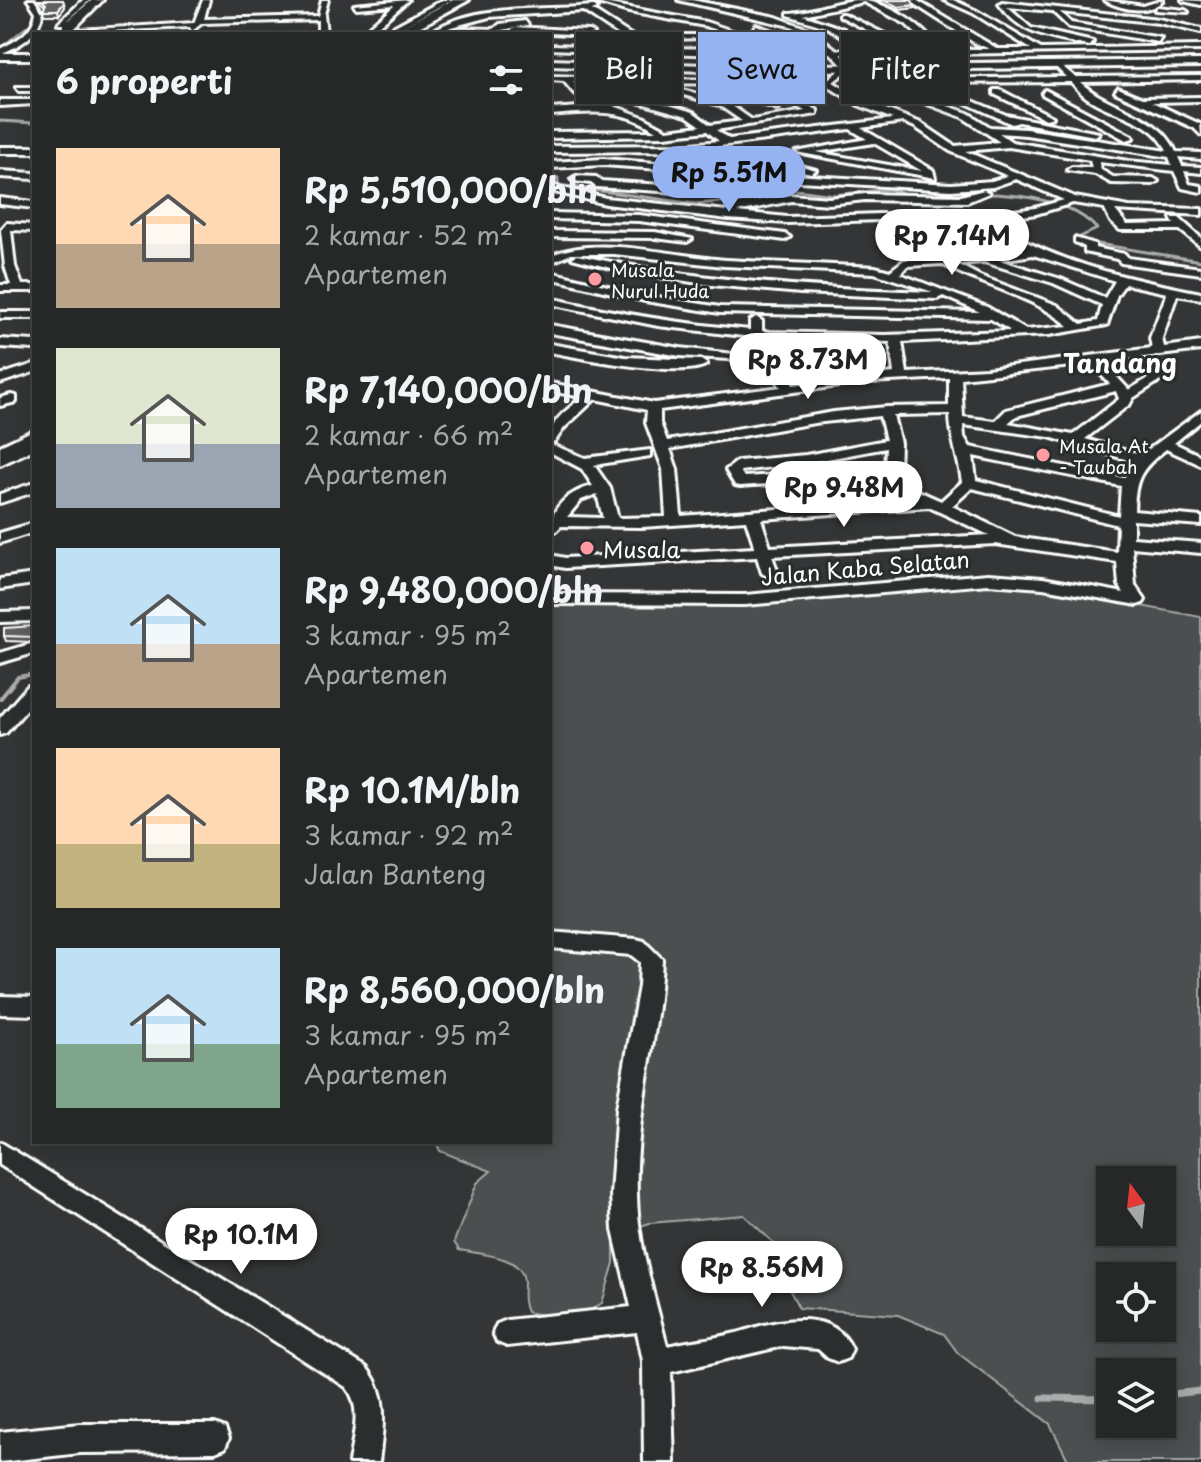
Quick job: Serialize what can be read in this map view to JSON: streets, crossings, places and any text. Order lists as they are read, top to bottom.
{
  "streets": {
    "street": ["Jalan Kaba Selatan"]
  },
  "districts": ["Tandang"],
  "places": ["Musala Nurul Huda", "Musala At - Taubah", "Musala"],
  "north": "top",
  "page": {
    "chip": ["Beli", "Sewa", "Filter"],
    "heading": "6 properti",
    "list": [
      {
        "name": "Rp 5,510,000/bln",
        "note": "2 kamar · 52 m² · Apartemen"
      },
      {
        "name": "Rp 7,140,000/bln",
        "note": "2 kamar · 66 m² · Apartemen"
      },
      {
        "name": "Rp 9,480,000/bln",
        "note": "3 kamar · 95 m² · Apartemen"
      },
      {
        "name": "Rp 10.1M/bln",
        "note": "3 kamar · 92 m² · Jalan Banteng"
      },
      {
        "name": "Rp 8,560,000/bln",
        "note": "3 kamar · 95 m² · Apartemen"
      }
    ],
    "price": [
      "Rp 5.51M",
      "Rp 7.14M",
      "Rp 8.73M",
      "Rp 9.48M",
      "Rp 10.1M",
      "Rp 8.56M"
    ]
  }
}
